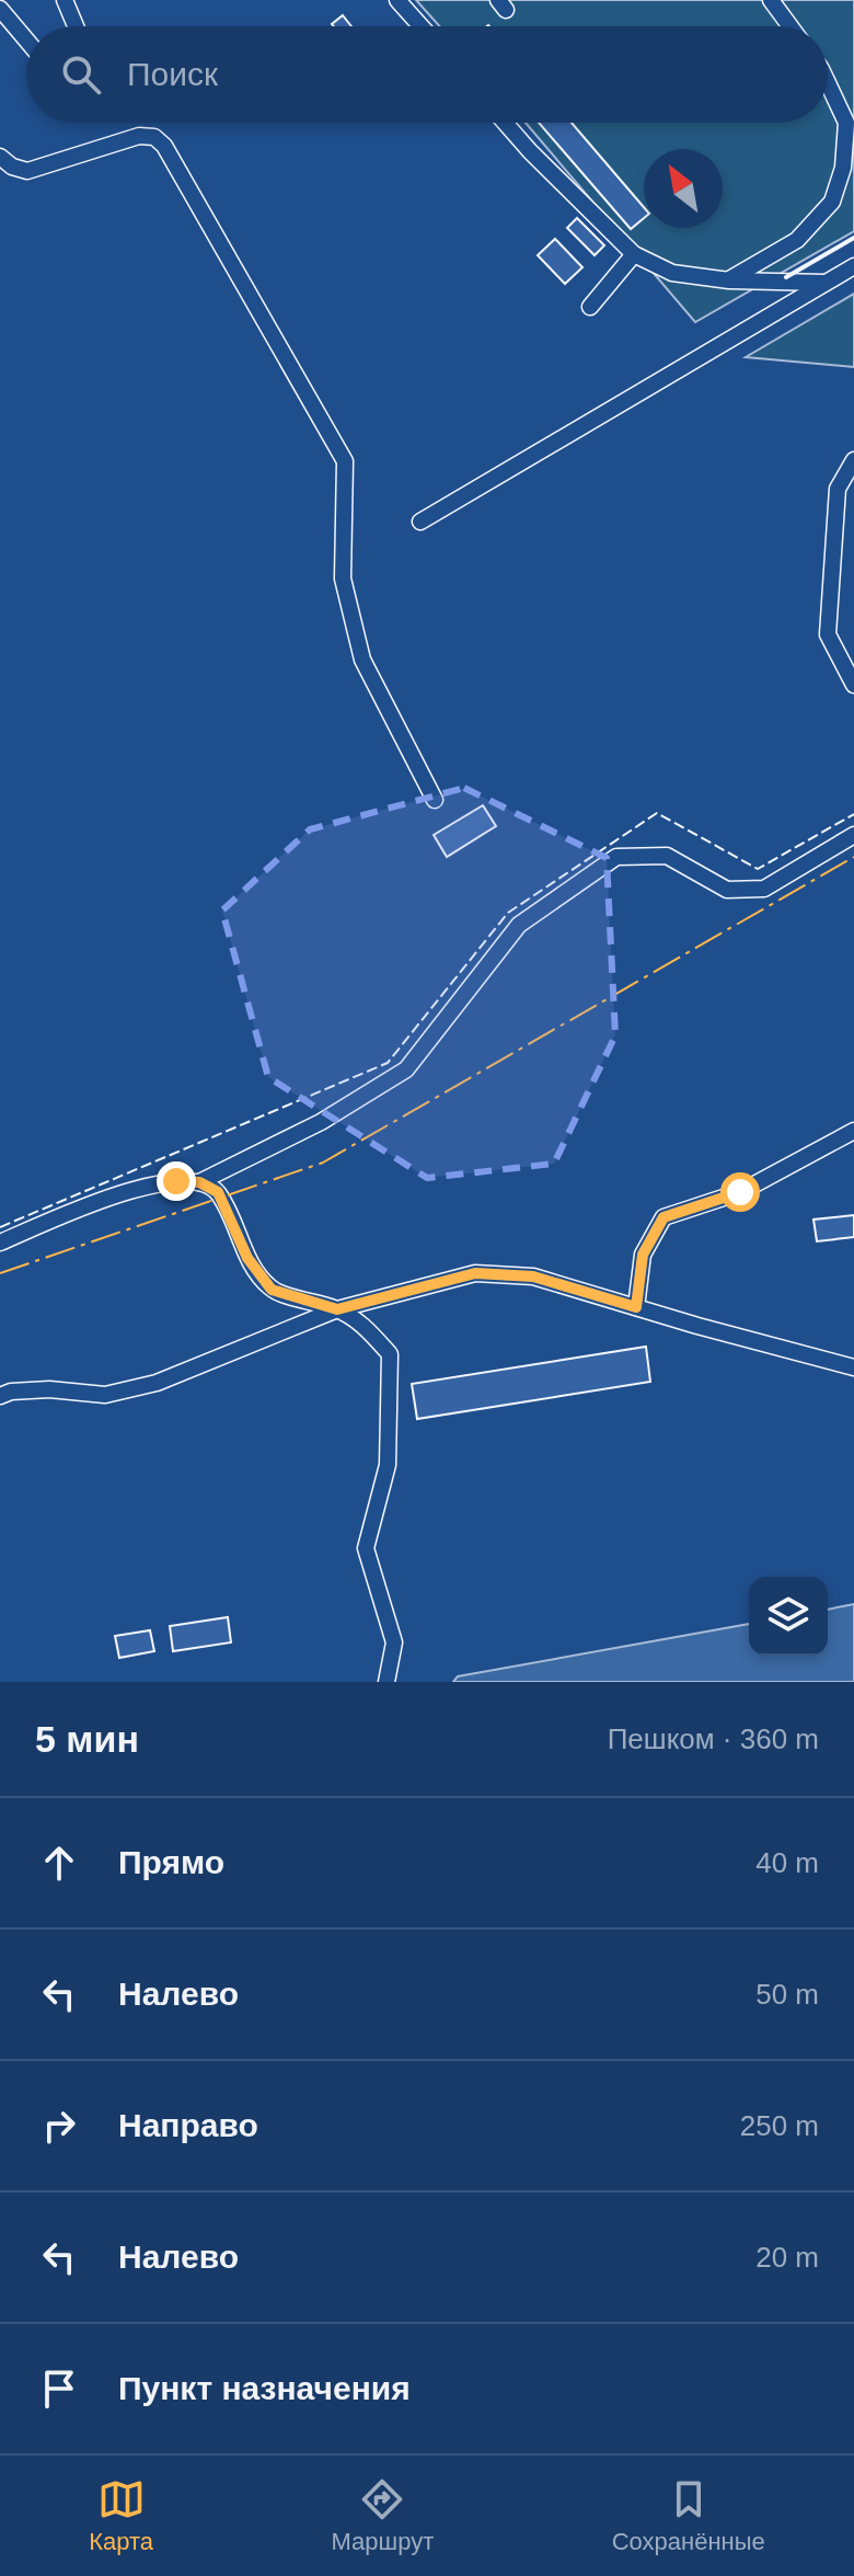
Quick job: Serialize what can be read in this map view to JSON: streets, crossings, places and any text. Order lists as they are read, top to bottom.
{
  "north": "top left",
  "page": {
    "search": "Поиск",
    "heading": ["5 мин", "Пешком · 360 m"],
    "list": [
      ["Прямо", "40 m"],
      ["Налево", "50 m"],
      ["Направо", "250 m"],
      ["Налево", "20 m"],
      "Пункт назначения"
    ],
    "nav": ["Карта", "Маршрут", "Сохранённые"]
  }
}
